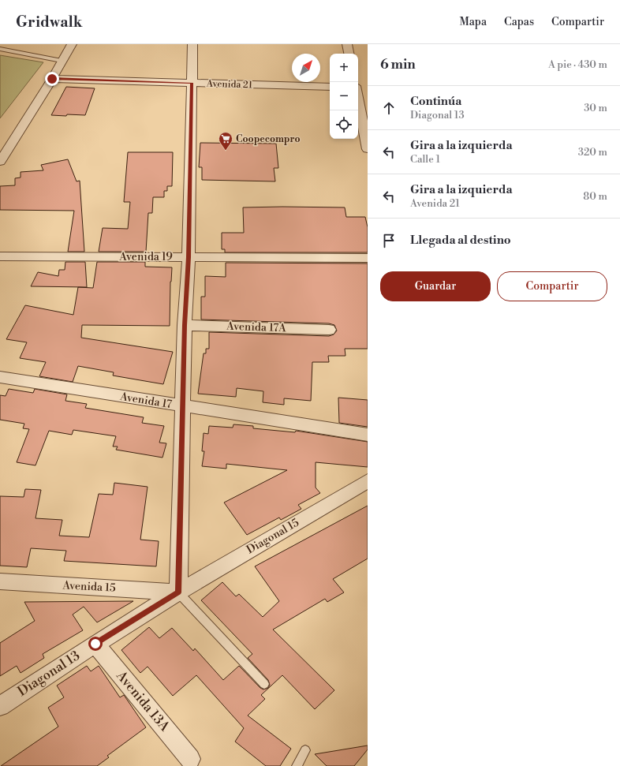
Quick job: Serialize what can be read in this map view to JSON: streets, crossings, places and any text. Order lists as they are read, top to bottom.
{
  "streets": {
    "street": [
      "Avenida 21",
      "Avenida 19",
      "Avenida 17A",
      "Avenida 17",
      "Diagonal 15",
      "Avenida 15",
      "Diagonal 13",
      "Avenida 13A"
    ]
  },
  "crossings": [
    ["Diagonal 15", "Avenida 15"],
    ["Diagonal 15", "Diagonal 13"],
    ["Avenida 15", "Diagonal 13"],
    ["Diagonal 13", "Avenida 13A"]
  ],
  "places": {
    "supermarket": ["Coopecompro"]
  },
  "north": "top right",
  "page": {
    "header": "Gridwalk",
    "nav": ["Mapa", "Capas", "Compartir"],
    "heading": ["6 min", "A pie · 430 m"],
    "map_buttons": ["+", "−"],
    "list": [
      ["Continúa", "Diagonal 13", "30 m"],
      ["Gira a la izquierda", "Calle 1", "320 m"],
      ["Gira a la izquierda", "Avenida 21", "80 m"],
      "Llegada al destino"
    ],
    "buttons": ["Guardar", "Compartir"]
  }
}
